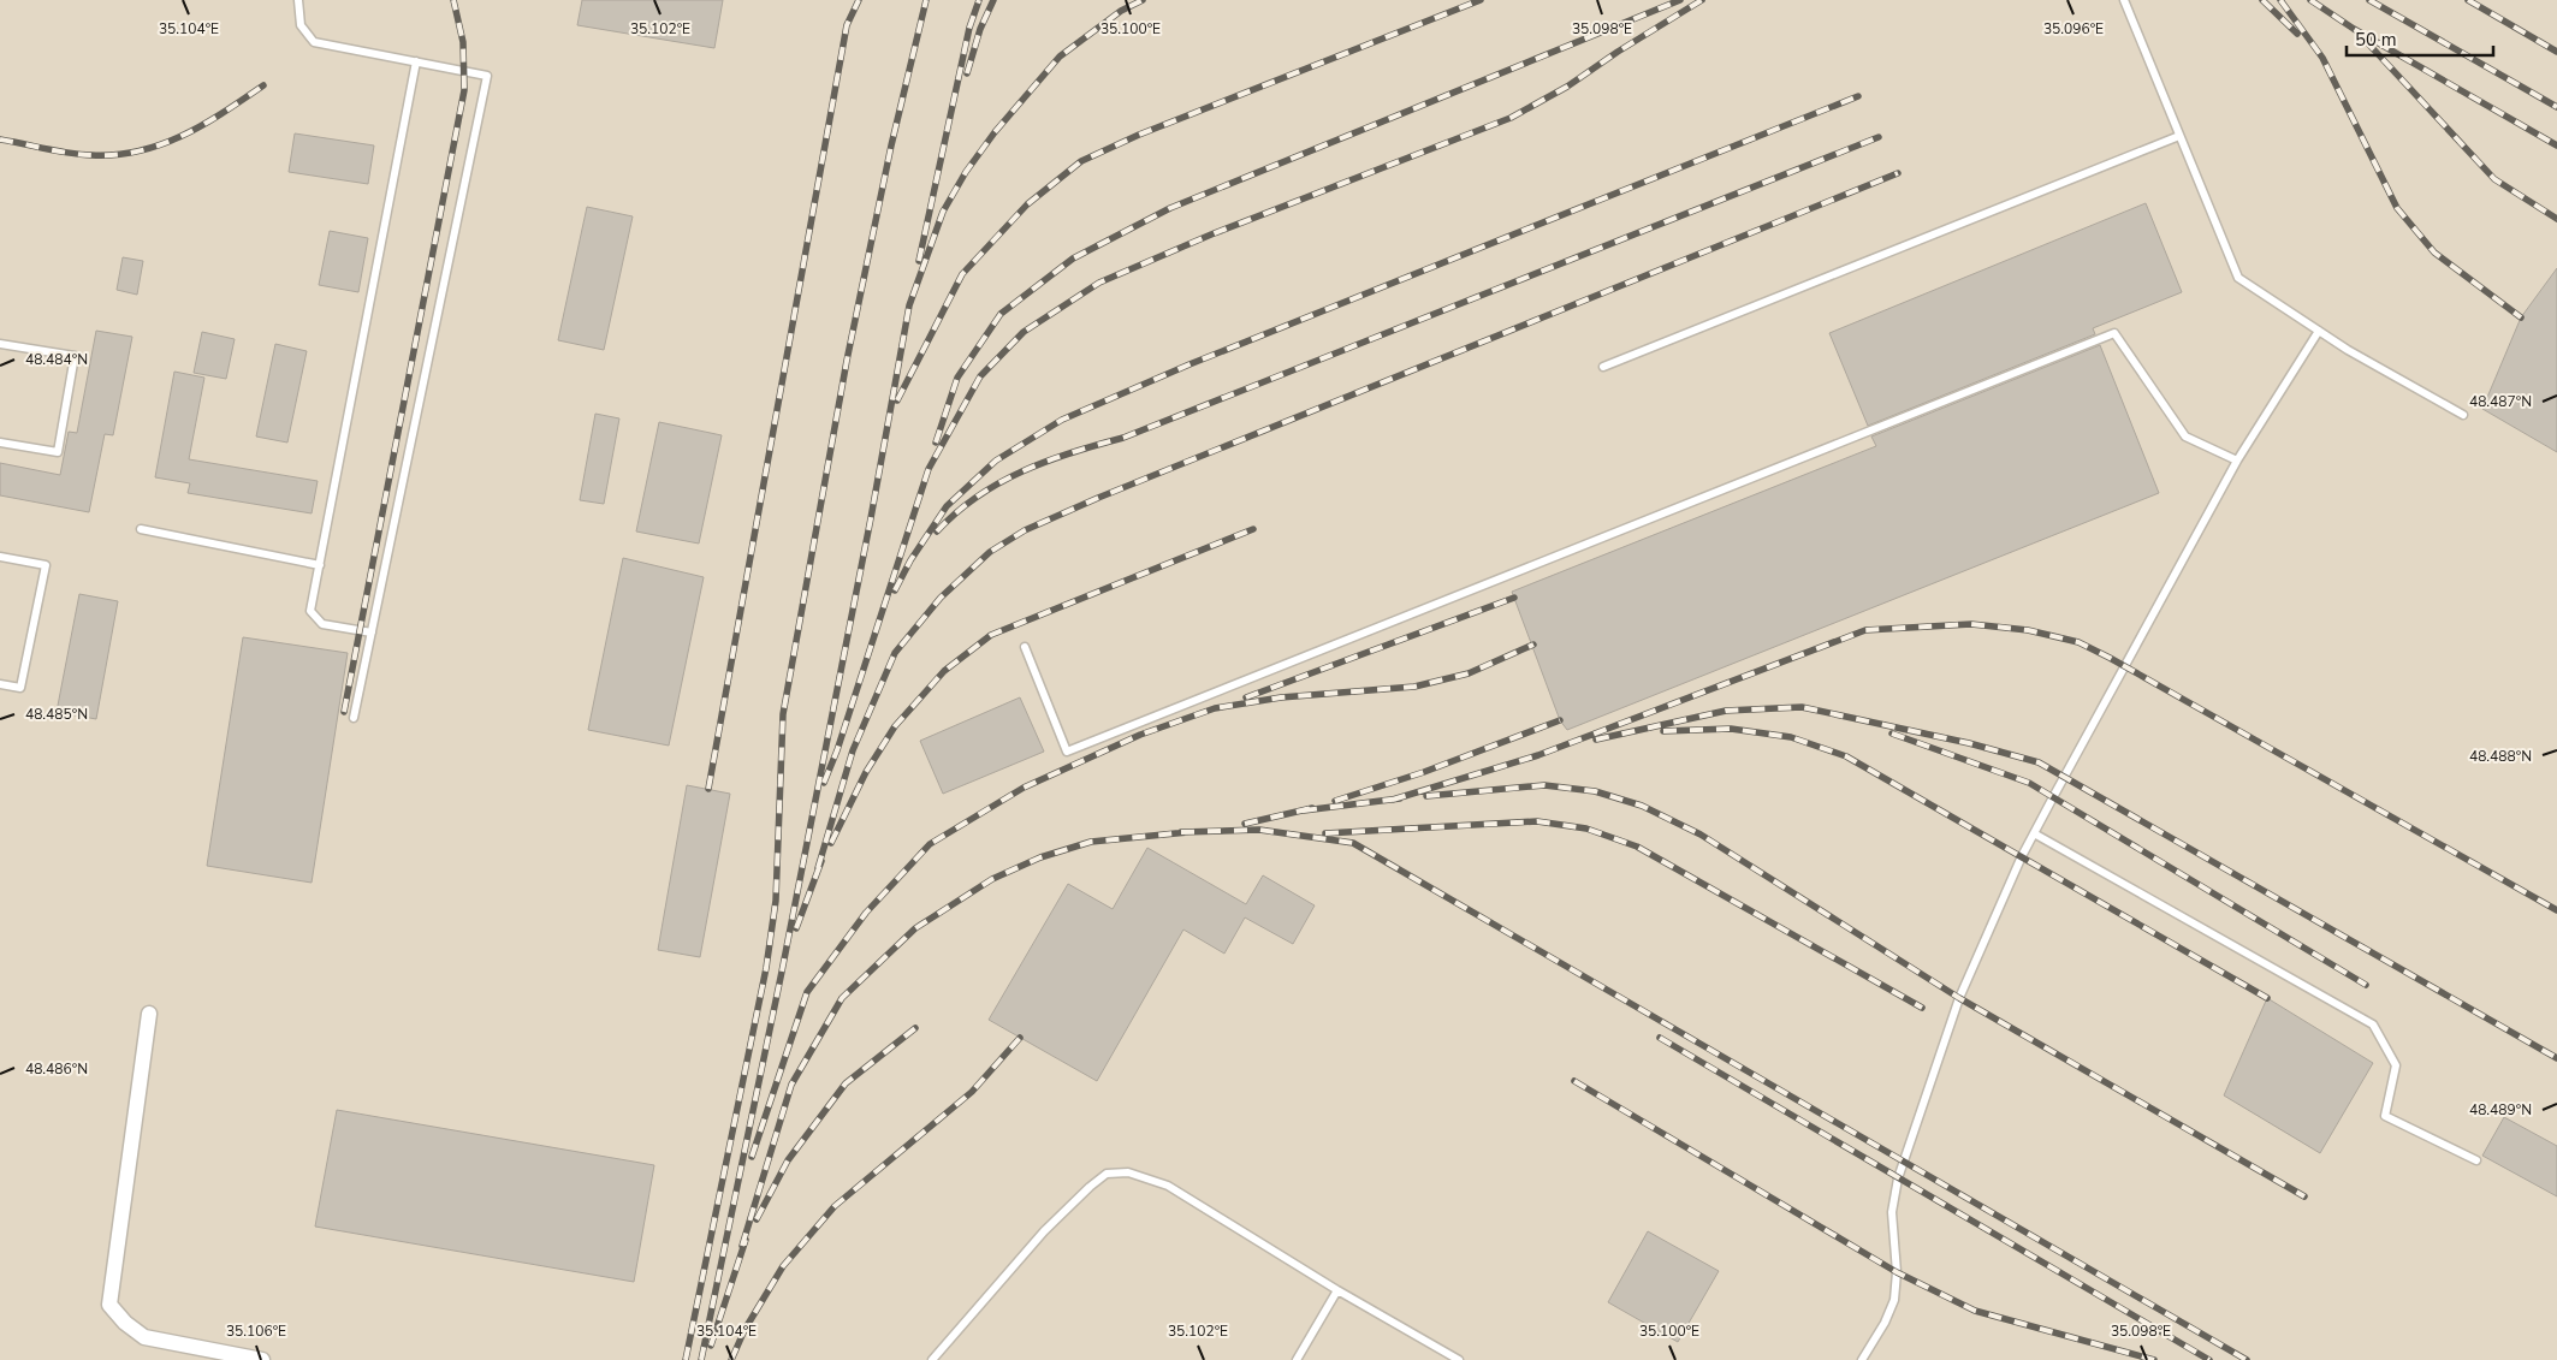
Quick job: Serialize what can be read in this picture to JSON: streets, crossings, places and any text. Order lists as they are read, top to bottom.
{
  "scale_bar": "50 m",
  "coordinates": [
    "35.104°E",
    "35.102°E",
    "35.096°E",
    "35.100°E",
    "35.098°E",
    "48.484°N",
    "48.487°N",
    "48.485°N",
    "48.488°N",
    "48.486°N",
    "48.489°N",
    "35.106°E"
  ]
}
